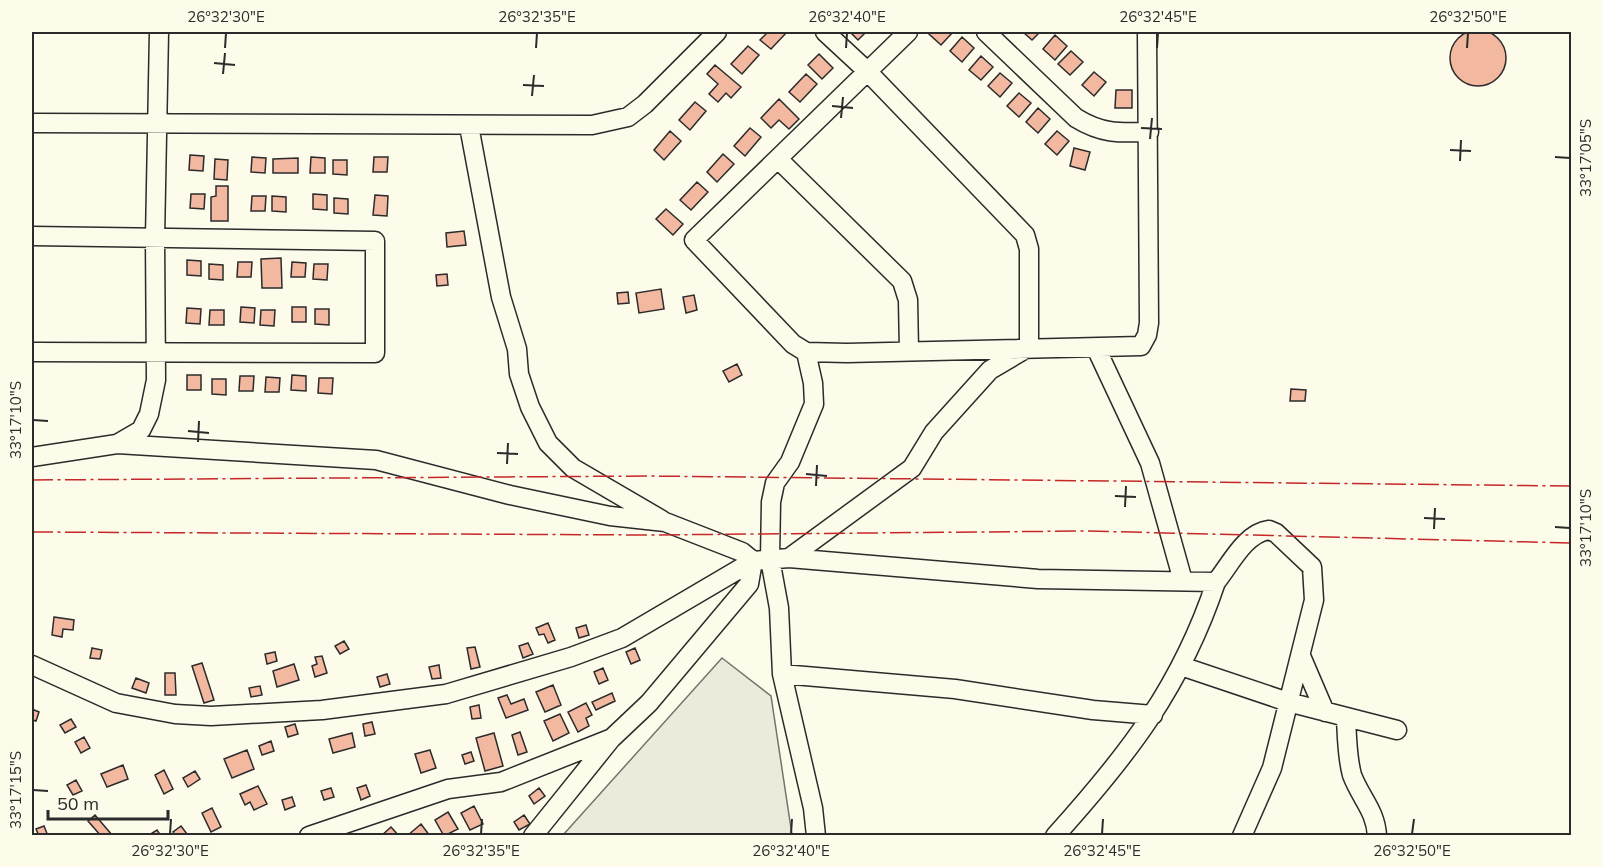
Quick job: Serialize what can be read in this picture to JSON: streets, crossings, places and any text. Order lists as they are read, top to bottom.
{
  "scale_bar": "50 m",
  "coordinates": [
    "26°32'30\"E",
    "26°32'35\"E",
    "26°32'40\"E",
    "26°32'45\"E",
    "26°32'50\"E",
    "33°17'05\"S",
    "33°17'10\"S",
    "33°17'15\"S"
  ]
}
